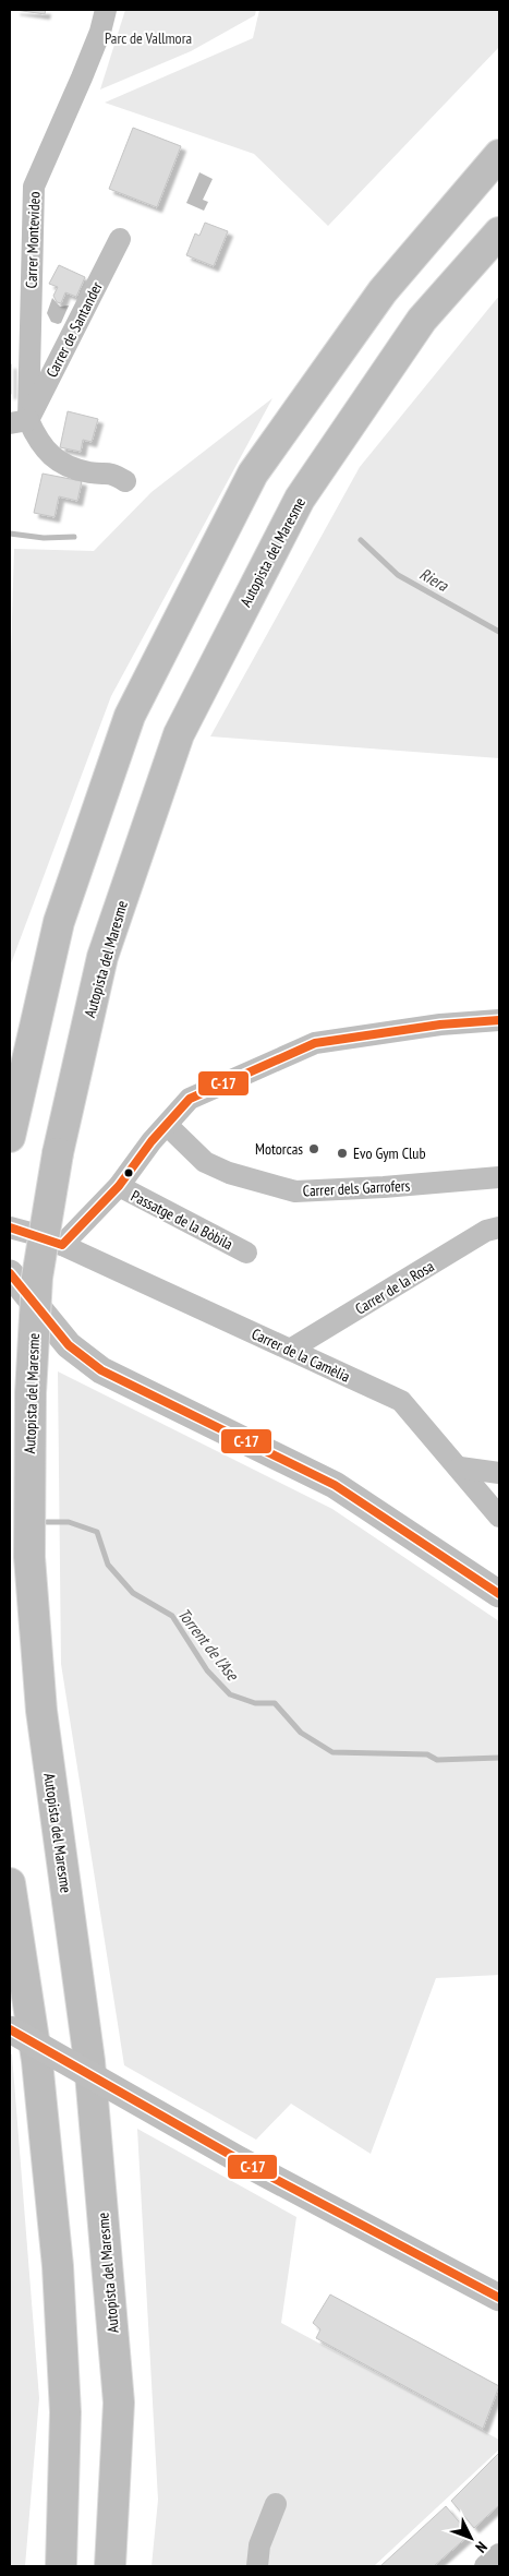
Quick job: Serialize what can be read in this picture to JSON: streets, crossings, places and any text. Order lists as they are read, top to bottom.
{
  "streets": {
    "highway": ["Autopista del Maresme"],
    "street": [
      "Carrer Montevideo",
      "Carrer de Santander",
      "Carrer dels Garrofers",
      "Passatge de la Bòbila",
      "Carrer de la Rosa",
      "Carrer de la Camèlia"
    ]
  },
  "crossings": [
    ["Carrer Montevideo", "Carrer de Santander"],
    ["Carrer de la Rosa", "Carrer de la Camèlia"]
  ],
  "water": ["Riera", "Torrent de l'Ase"],
  "parks": ["Parc de Vallmora"],
  "places": ["Motorcas", "Evo Gym Club"],
  "lines": ["transit line C-17"],
  "north": "bottom right"
}
